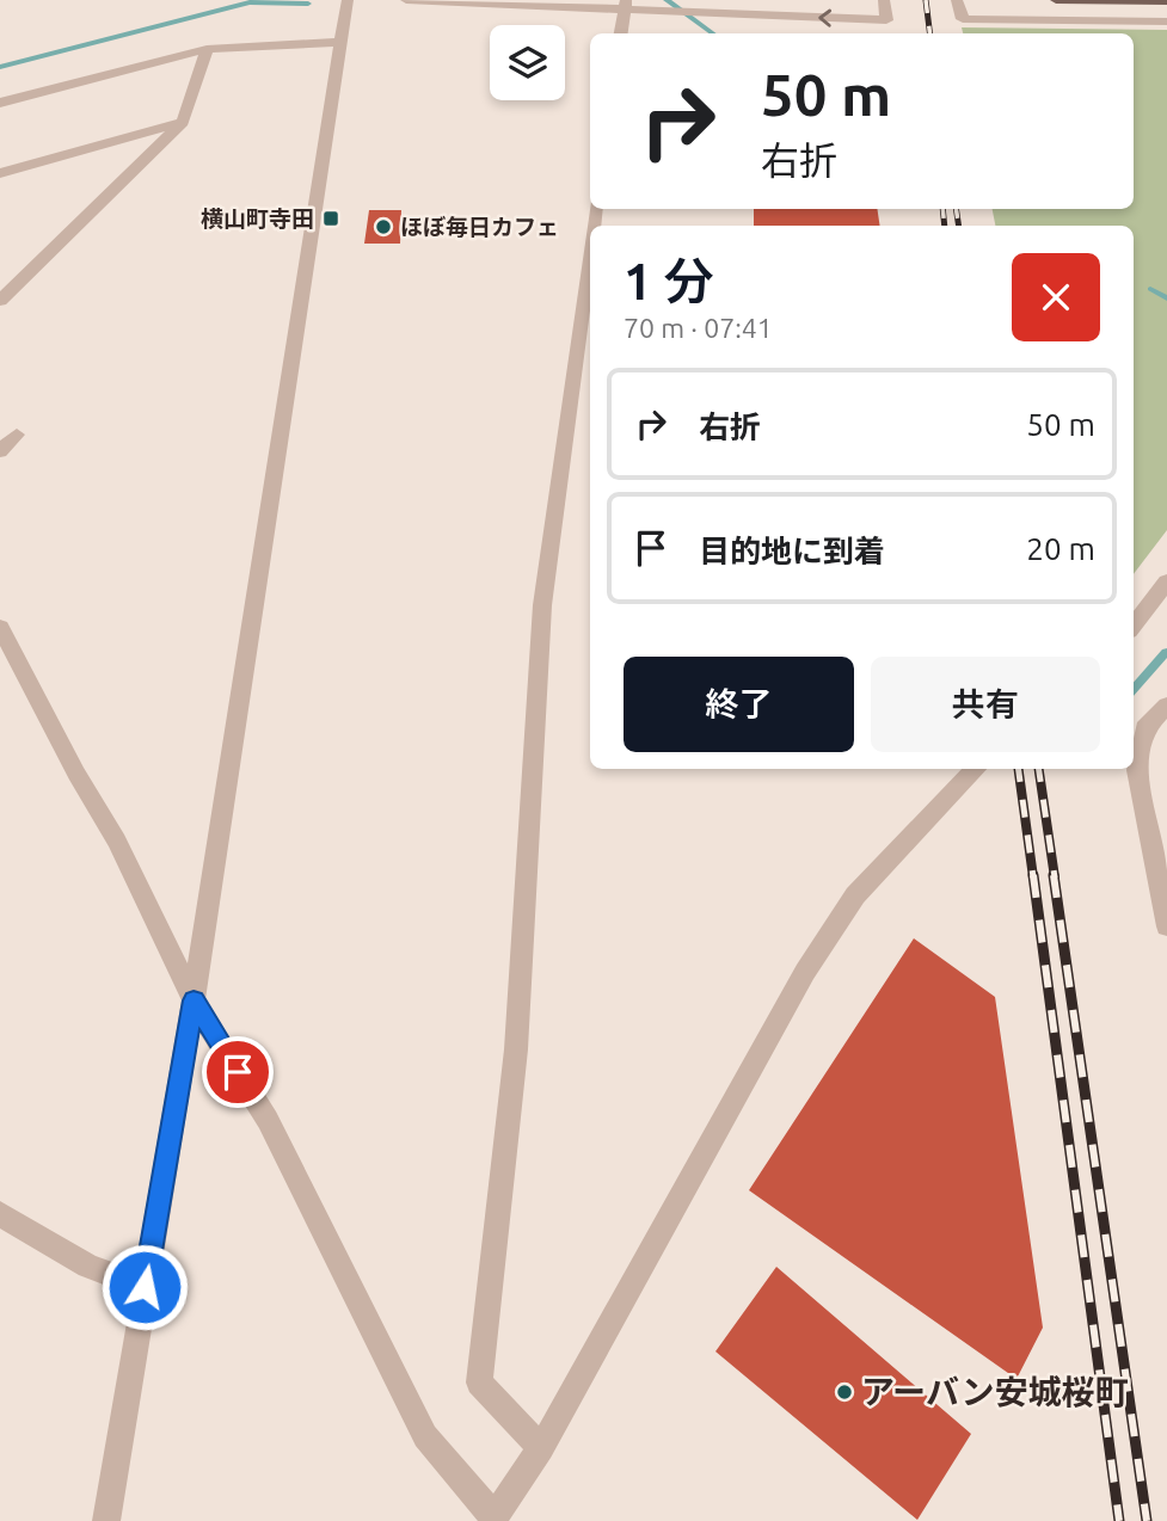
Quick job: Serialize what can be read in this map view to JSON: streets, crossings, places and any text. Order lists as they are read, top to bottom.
{
  "places": {
    "transit": ["横山町寺田"],
    "other": ["ほぼ毎日カフェ", "アーバン安城桜町"]
  },
  "page": {
    "turn": ["50 m", "右折"],
    "heading": ["1 分", "70 m · 07:41"],
    "list": [
      {
        "name": "右折",
        "value": "50 m"
      },
      {
        "name": "目的地に到着",
        "value": "20 m"
      }
    ],
    "buttons": ["終了", "共有"]
  }
}
